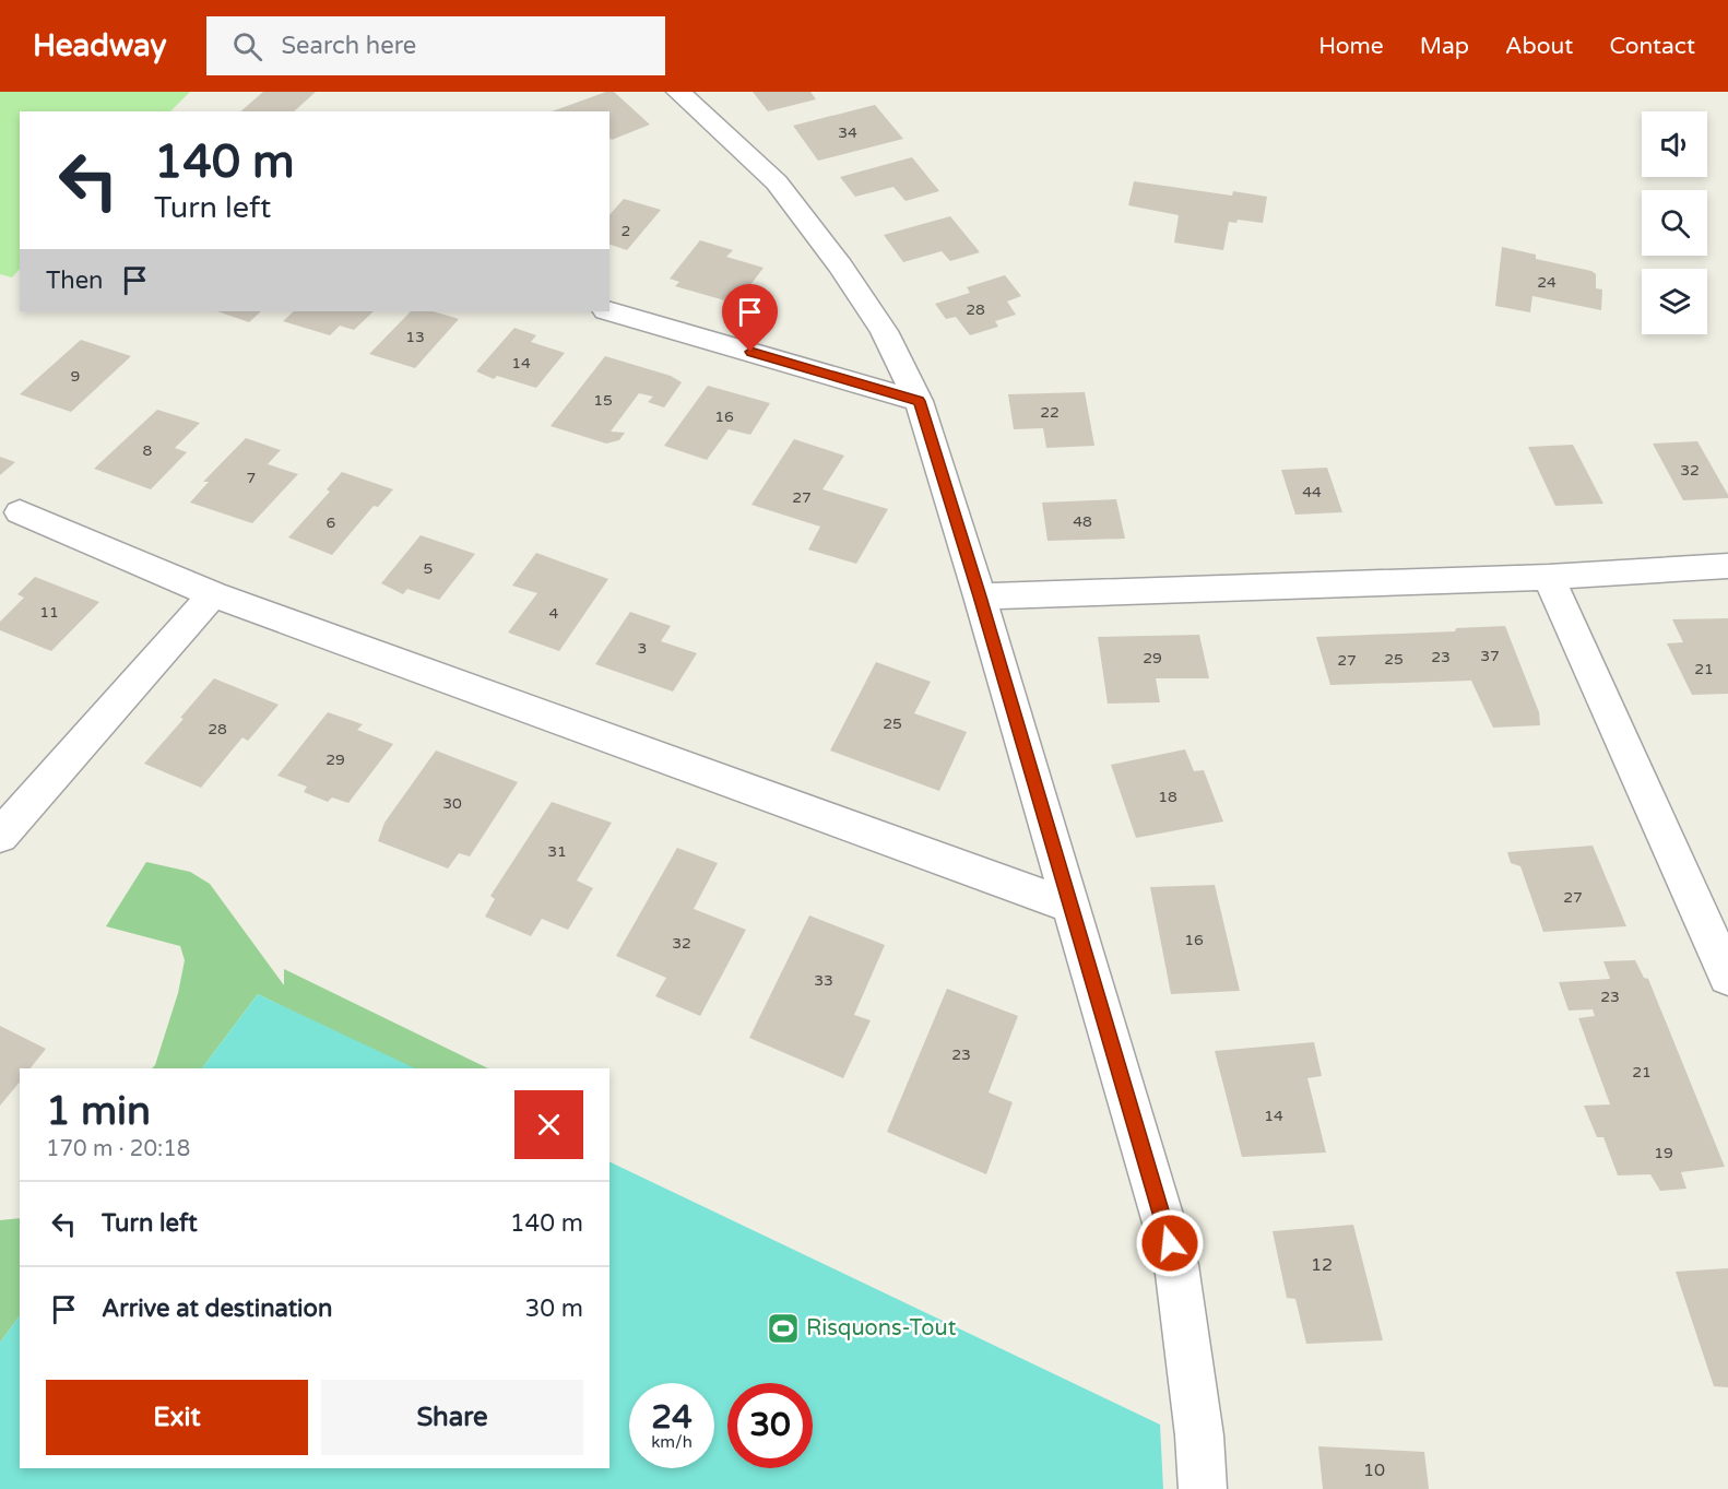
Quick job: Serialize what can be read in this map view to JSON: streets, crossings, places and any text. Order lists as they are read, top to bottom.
{
  "places": {
    "sports": ["Risquons-Tout"]
  },
  "house_numbers": [
    "34",
    "2",
    "24",
    "28",
    "13",
    "14",
    "9",
    "15",
    "22",
    "16",
    "8",
    "32",
    "7",
    "44",
    "27",
    "48",
    "6",
    "5",
    "11",
    "4",
    "3",
    "37",
    "23",
    "29",
    "25",
    "27",
    "21",
    "25",
    "28",
    "29",
    "18",
    "30",
    "31",
    "27",
    "16",
    "32",
    "33",
    "23",
    "23",
    "21",
    "14",
    "19",
    "12",
    "10"
  ],
  "page": {
    "header": "Headway",
    "search": "Search here",
    "nav": [
      "Home",
      "Map",
      "About",
      "Contact"
    ],
    "turn": ["140 m", "Turn left"],
    "then": "Then",
    "heading": ["1 min", "170 m · 20:18"],
    "list": [
      {
        "name": "Turn left",
        "value": "140 m"
      },
      {
        "name": "Arrive at destination",
        "value": "30 m"
      }
    ],
    "buttons": ["Exit", "Share"],
    "speed": "24 km/h",
    "limit": "30"
  }
}
